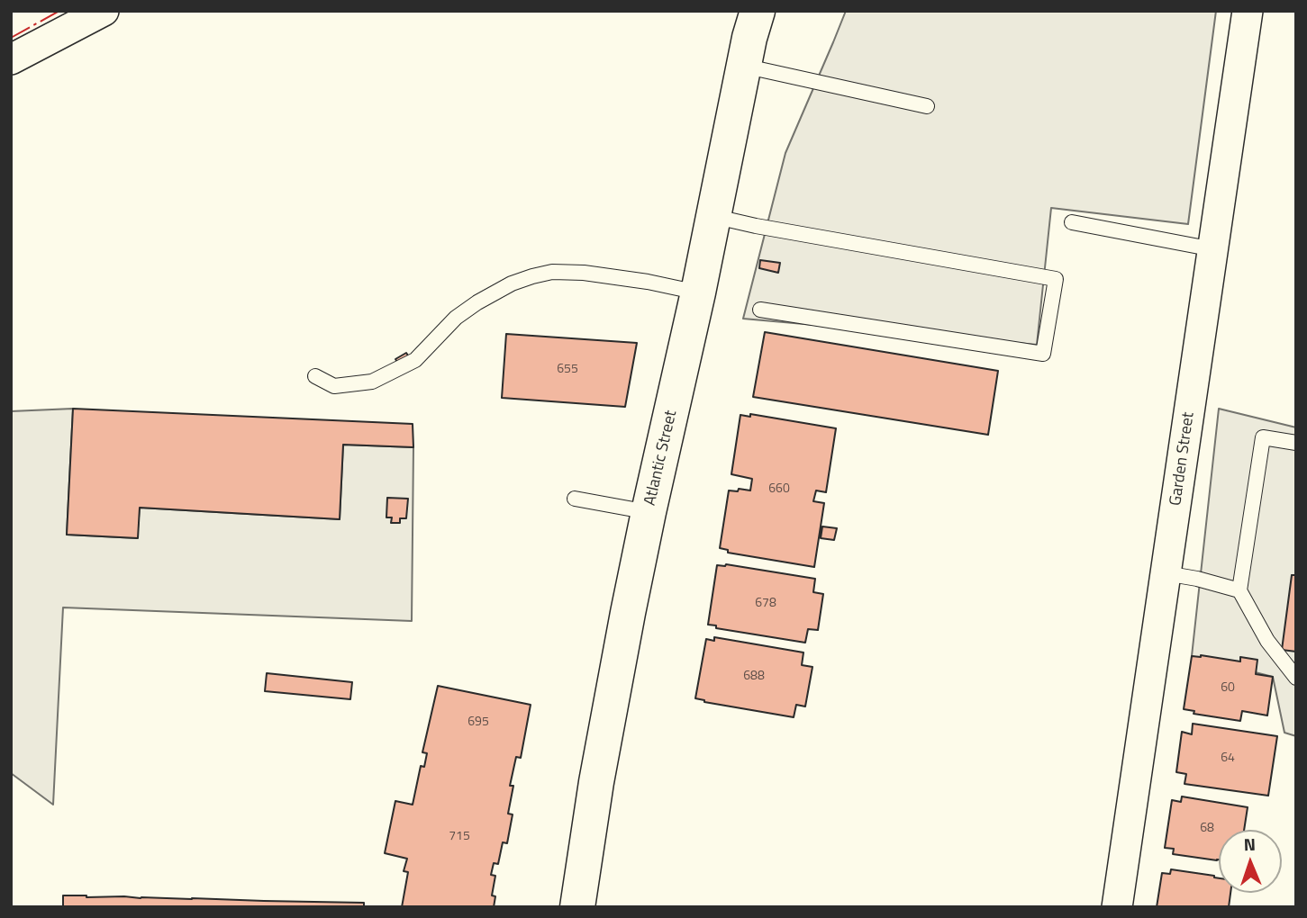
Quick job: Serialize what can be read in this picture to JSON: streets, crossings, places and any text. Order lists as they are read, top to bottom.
{
  "streets": {
    "street": ["Atlantic Street", "Garden Street"]
  },
  "house_numbers": [
    "655",
    "660",
    "678",
    "688",
    "60",
    "695",
    "64",
    "68",
    "715"
  ],
  "north": "top"
}
